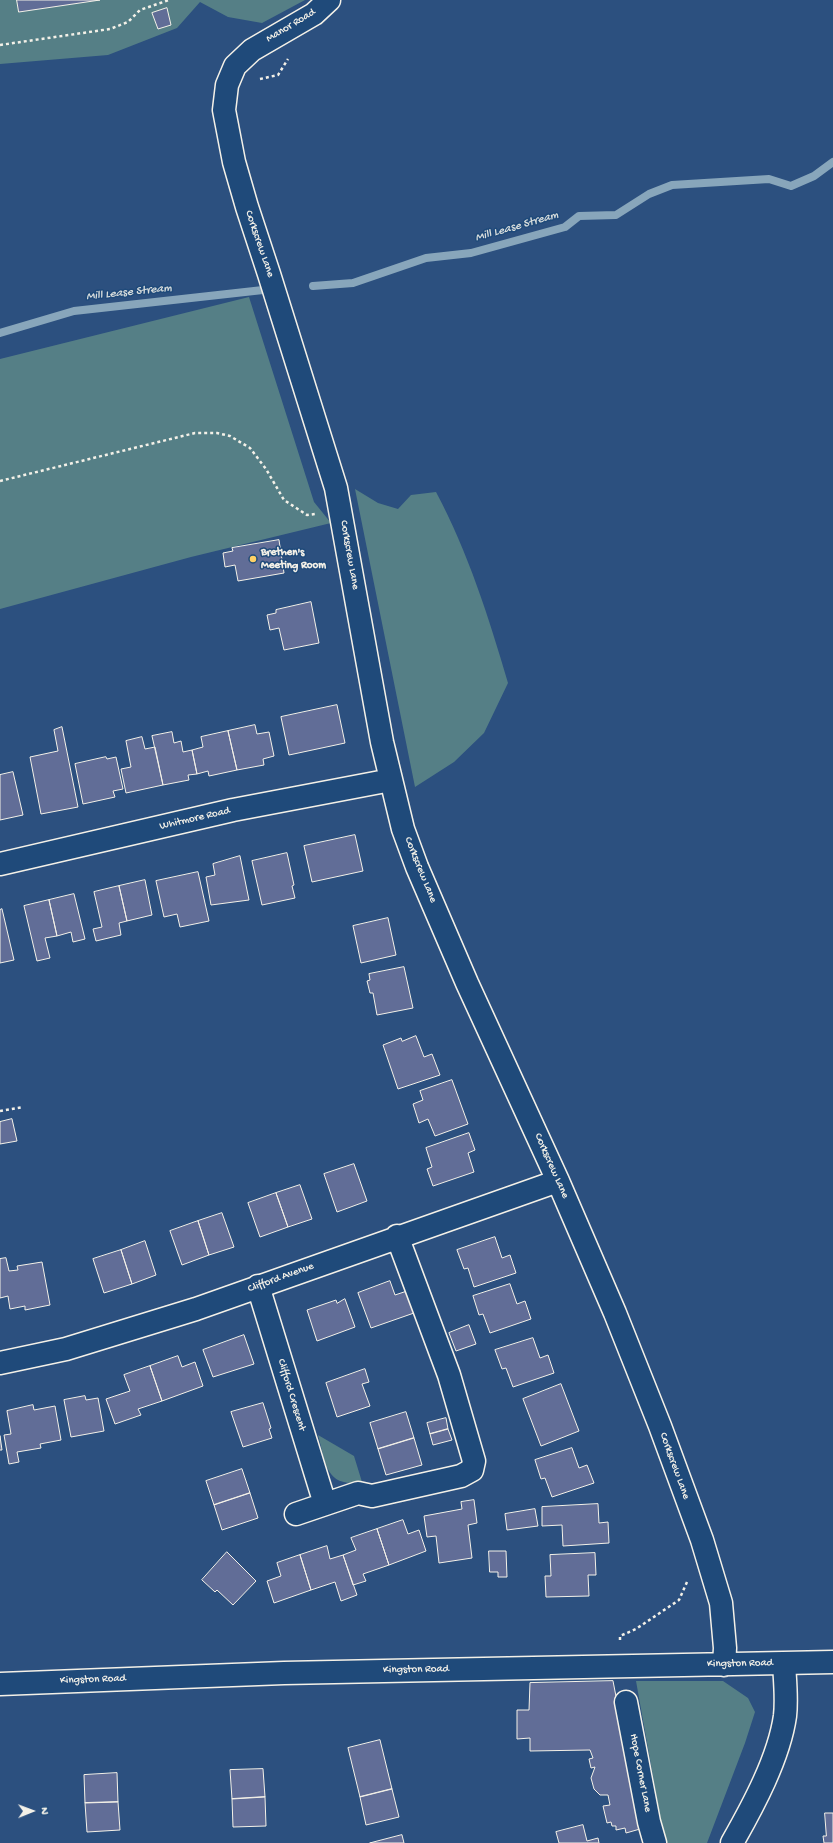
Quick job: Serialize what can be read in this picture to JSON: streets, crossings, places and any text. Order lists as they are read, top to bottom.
{
  "streets": {
    "street": [
      "Manor Road",
      "Corkscrew Lane",
      "Whitmore Road",
      "Clifford Avenue",
      "Clifford Crescent",
      "Kingston Road",
      "Hope Corner Lane"
    ]
  },
  "crossings": [
    ["Manor Road", "Corkscrew Lane"],
    ["Corkscrew Lane", "Whitmore Road"],
    ["Corkscrew Lane", "Clifford Avenue"],
    ["Corkscrew Lane", "Kingston Road"],
    ["Clifford Avenue", "Clifford Crescent"]
  ],
  "water": ["Mill Lease Stream"],
  "places": ["Brethen's Meeting Room"],
  "north": "right"
}
